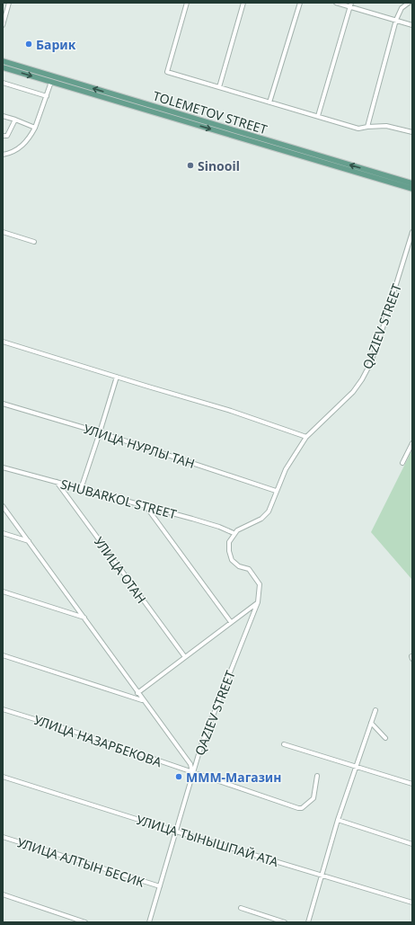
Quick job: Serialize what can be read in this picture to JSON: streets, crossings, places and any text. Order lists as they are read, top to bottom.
{
  "streets": {
    "main road": ["TOLEMETOV STREET"],
    "street": [
      "QAZIEV STREET",
      "УЛИЦА НУРЛЫ ТАН",
      "SHUBARKOL STREET",
      "УЛИЦА ОТАН",
      "УЛИЦА НАЗАРБЕКОВА",
      "УЛИЦА ТЫНЫШПАЙ АТА",
      "УЛИЦА АЛТЫН БЕСИК"
    ]
  },
  "crossings": [
    ["QAZIEV STREET", "УЛИЦА НУРЛЫ ТАН"],
    ["QAZIEV STREET", "SHUBARKOL STREET"],
    ["QAZIEV STREET", "УЛИЦА НАЗАРБЕКОВА"],
    ["QAZIEV STREET", "УЛИЦА ТЫНЫШПАЙ АТА"],
    ["QAZIEV STREET", "УЛИЦА АЛТЫН БЕСИК"],
    ["SHUBARKOL STREET", "УЛИЦА ОТАН"]
  ],
  "places": ["Барик", "Sinooil", "МММ-Магазин"]
}
